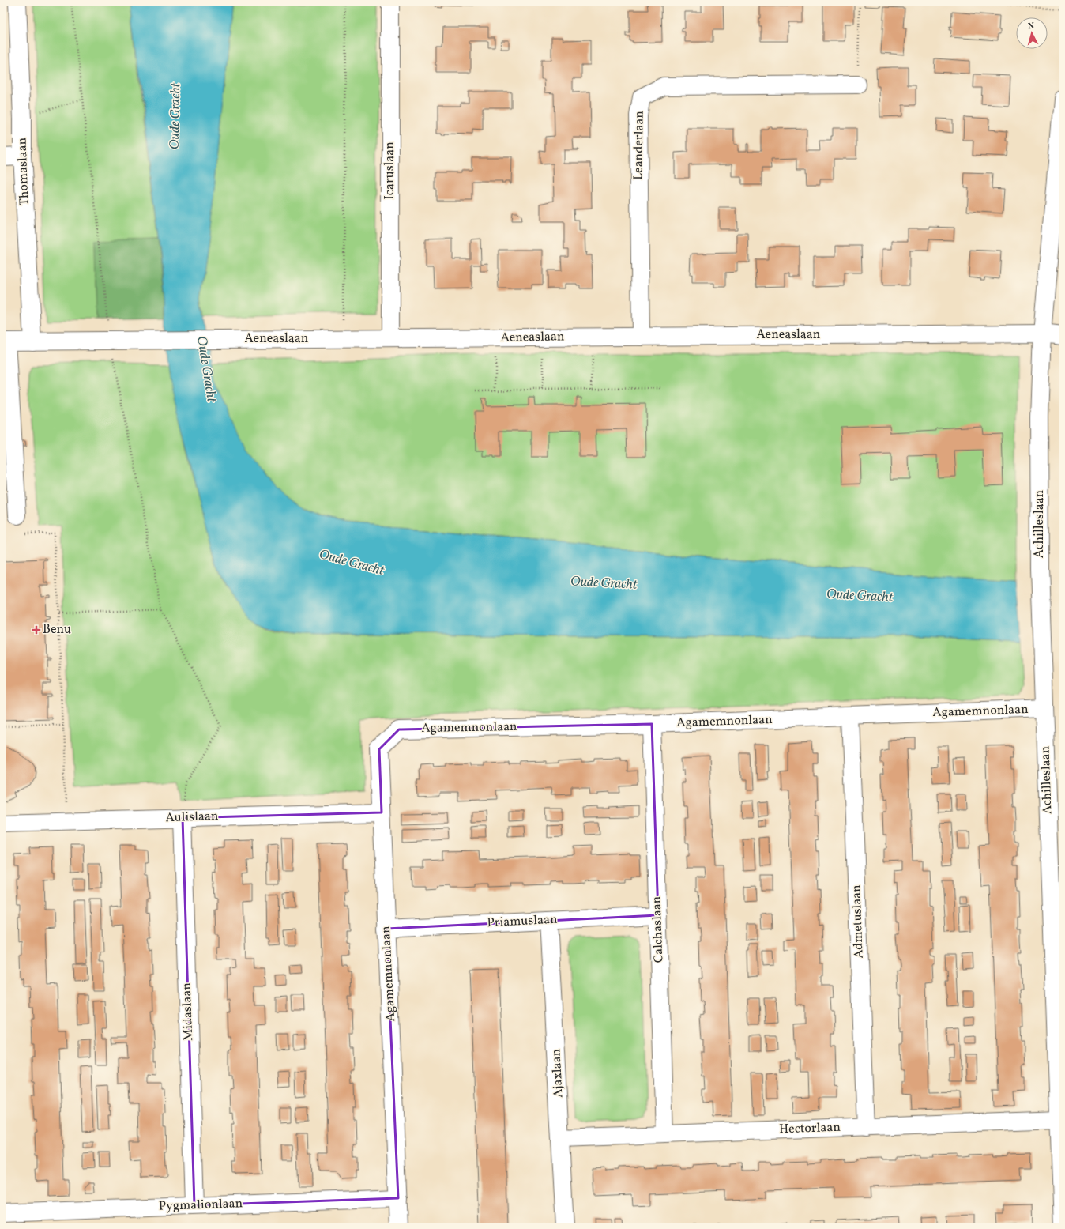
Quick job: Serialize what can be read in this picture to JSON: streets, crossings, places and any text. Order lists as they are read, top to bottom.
{
  "streets": {
    "street": [
      "Leanderlaan",
      "Icaruslaan",
      "Thomaslaan",
      "Aeneaslaan",
      "Achilleslaan",
      "Agamemnonlaan",
      "Aulislaan",
      "Priamuslaan",
      "Admetuslaan",
      "Calchaslaan",
      "Midaslaan",
      "Ajaxlaan",
      "Hectorlaan",
      "Pygmalionlaan"
    ]
  },
  "crossings": [
    ["Leanderlaan", "Aeneaslaan"],
    ["Icaruslaan", "Aeneaslaan"],
    ["Thomaslaan", "Aeneaslaan"],
    ["Aeneaslaan", "Achilleslaan"],
    ["Achilleslaan", "Agamemnonlaan"],
    ["Achilleslaan", "Hectorlaan"],
    ["Agamemnonlaan", "Aulislaan"],
    ["Agamemnonlaan", "Priamuslaan"],
    ["Agamemnonlaan", "Admetuslaan"],
    ["Agamemnonlaan", "Calchaslaan"],
    ["Agamemnonlaan", "Pygmalionlaan"],
    ["Aulislaan", "Midaslaan"],
    ["Priamuslaan", "Calchaslaan"],
    ["Priamuslaan", "Ajaxlaan"],
    ["Admetuslaan", "Hectorlaan"],
    ["Calchaslaan", "Hectorlaan"],
    ["Midaslaan", "Pygmalionlaan"],
    ["Ajaxlaan", "Hectorlaan"]
  ],
  "water": ["Oude Gracht"],
  "places": {
    "health": ["Benu"]
  },
  "north": "top"
}
